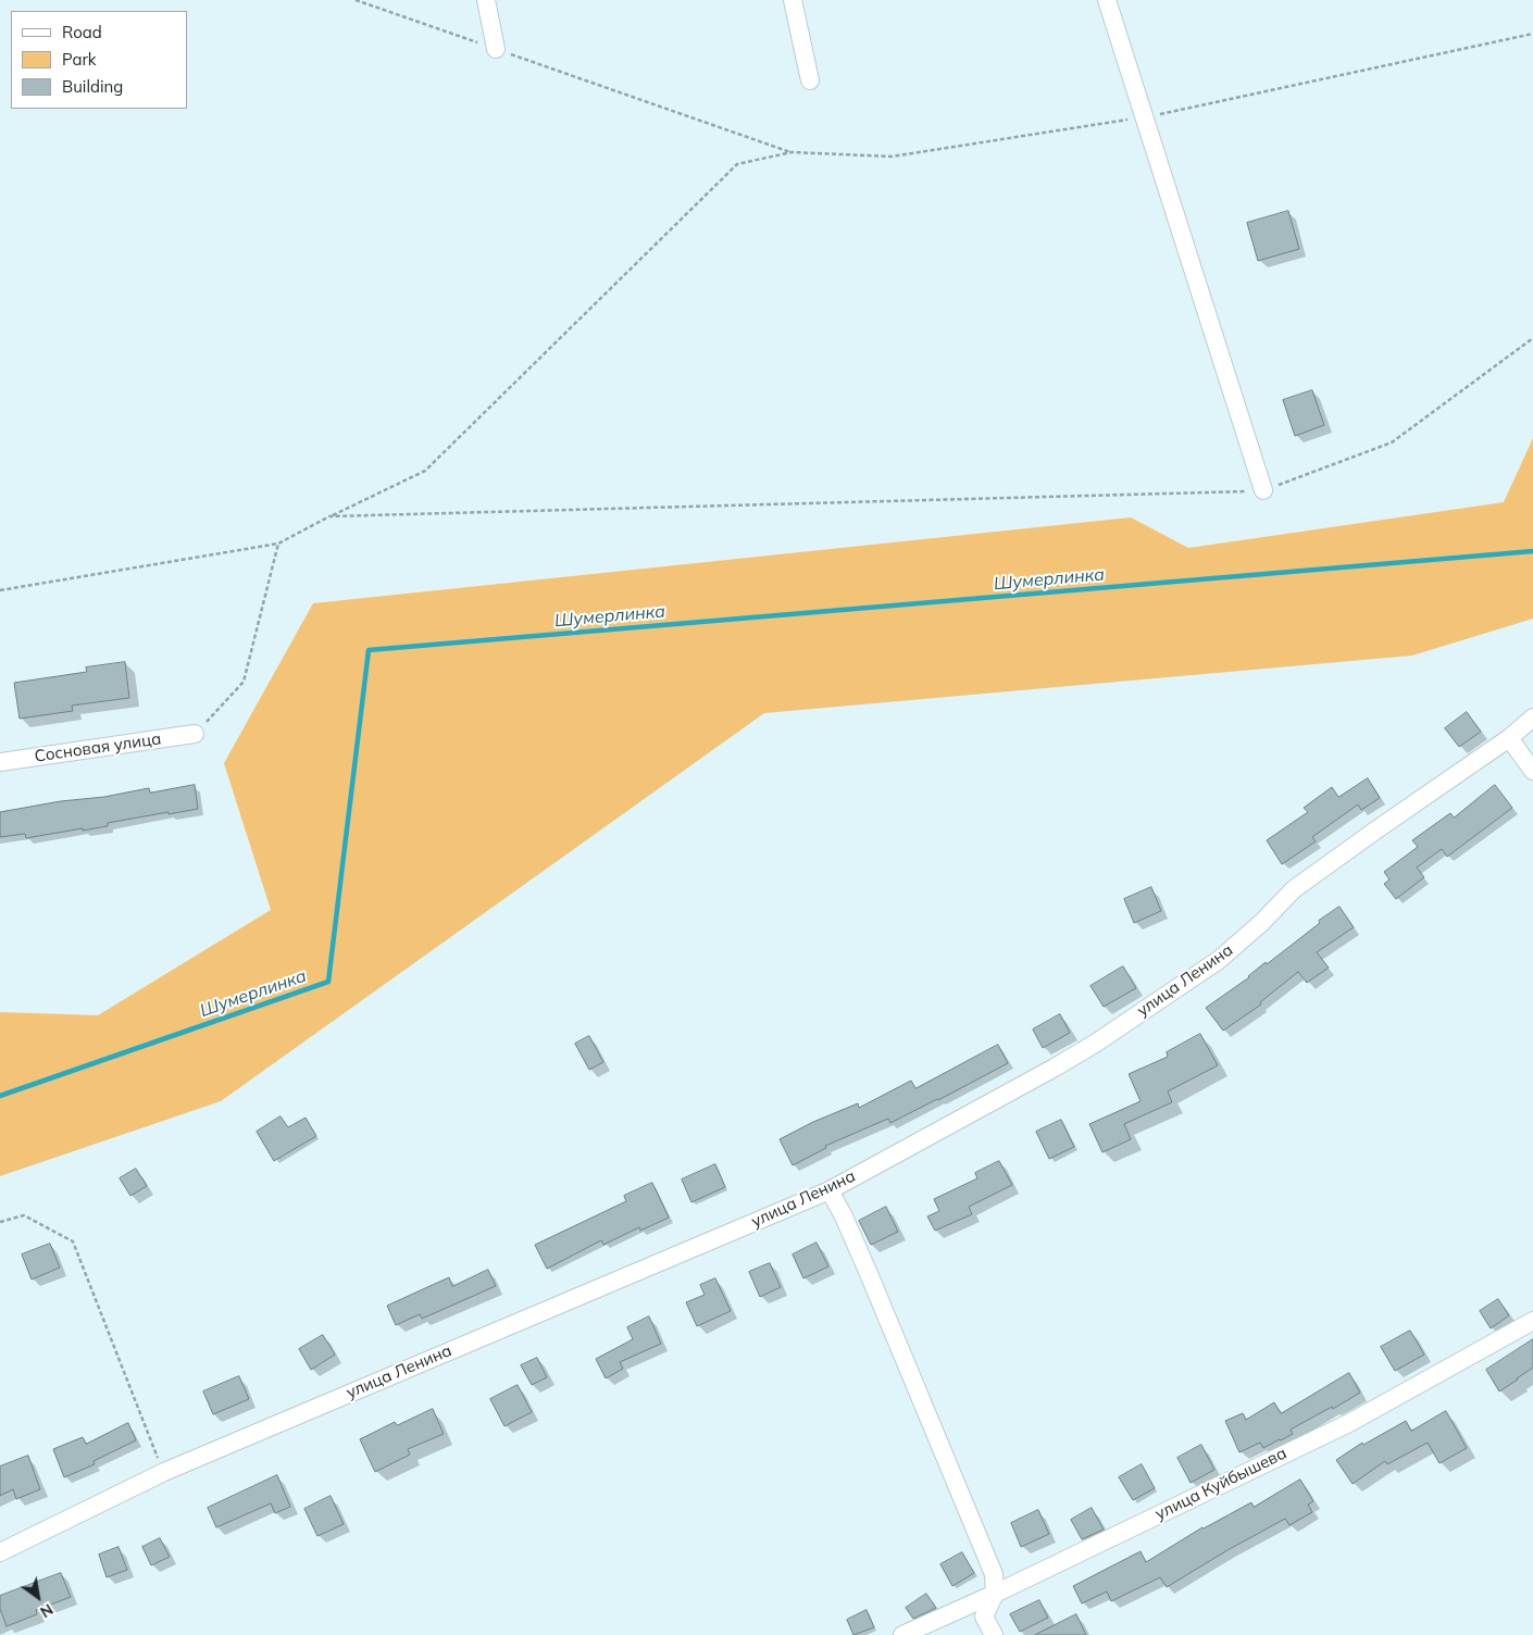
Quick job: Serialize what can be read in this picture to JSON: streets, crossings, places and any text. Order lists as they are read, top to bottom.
{
  "streets": {
    "street": ["Сосновая улица", "улица Ленина", "улица Куйбышева"]
  },
  "water": ["Шумерлинка"],
  "legend": ["Road", "Park", "Building"],
  "north": "bottom right"
}
